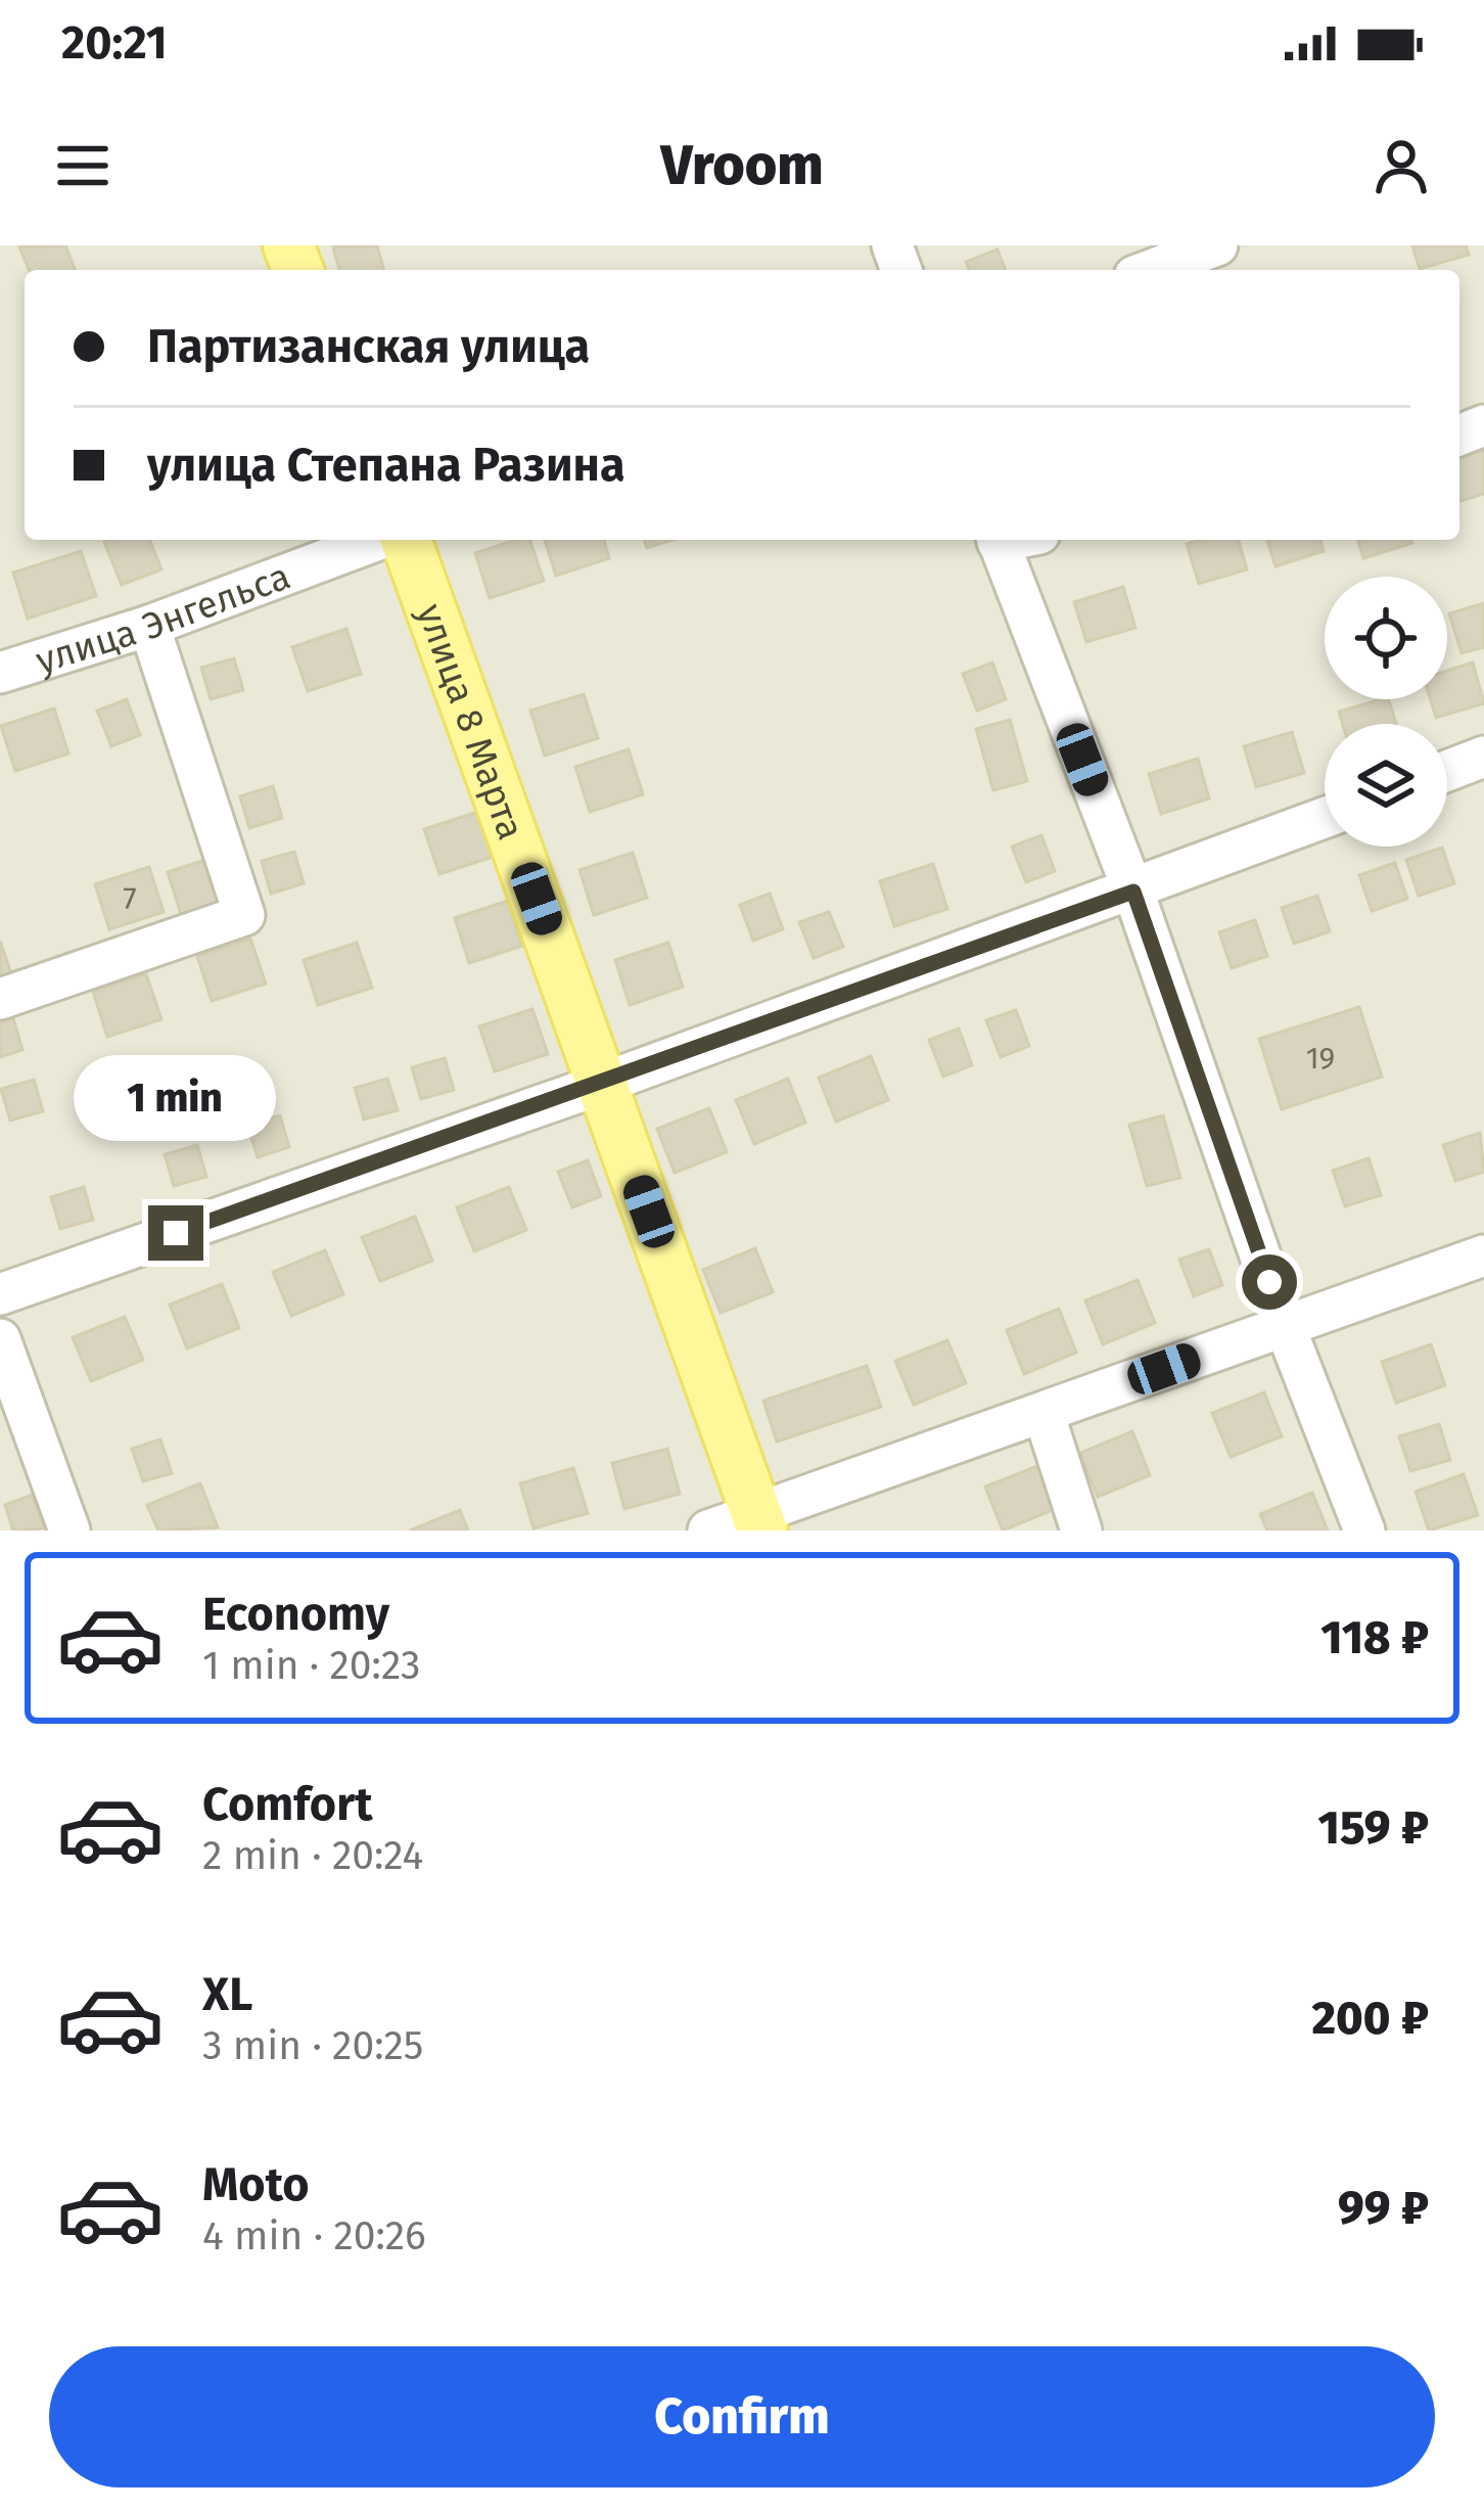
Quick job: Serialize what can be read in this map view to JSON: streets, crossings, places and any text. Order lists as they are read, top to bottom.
{
  "streets": {
    "main road": ["улица 8 Марта"],
    "street": ["улица Энгельса"]
  },
  "house_numbers": ["7", "19"],
  "page": {
    "status": "20:21",
    "header": "Vroom",
    "banner": ["Партизанская улица", "улица Степана Разина"],
    "bubble": "1 min",
    "list": [
      {
        "name": "Economy",
        "note": "1 min · 20:23",
        "value": "118 ₽"
      },
      {
        "name": "Comfort",
        "note": "2 min · 20:24",
        "value": "159 ₽"
      },
      {
        "name": "XL",
        "note": "3 min · 20:25",
        "value": "200 ₽"
      },
      {
        "name": "Moto",
        "note": "4 min · 20:26",
        "value": "99 ₽"
      }
    ],
    "buttons": "Confirm"
  }
}
